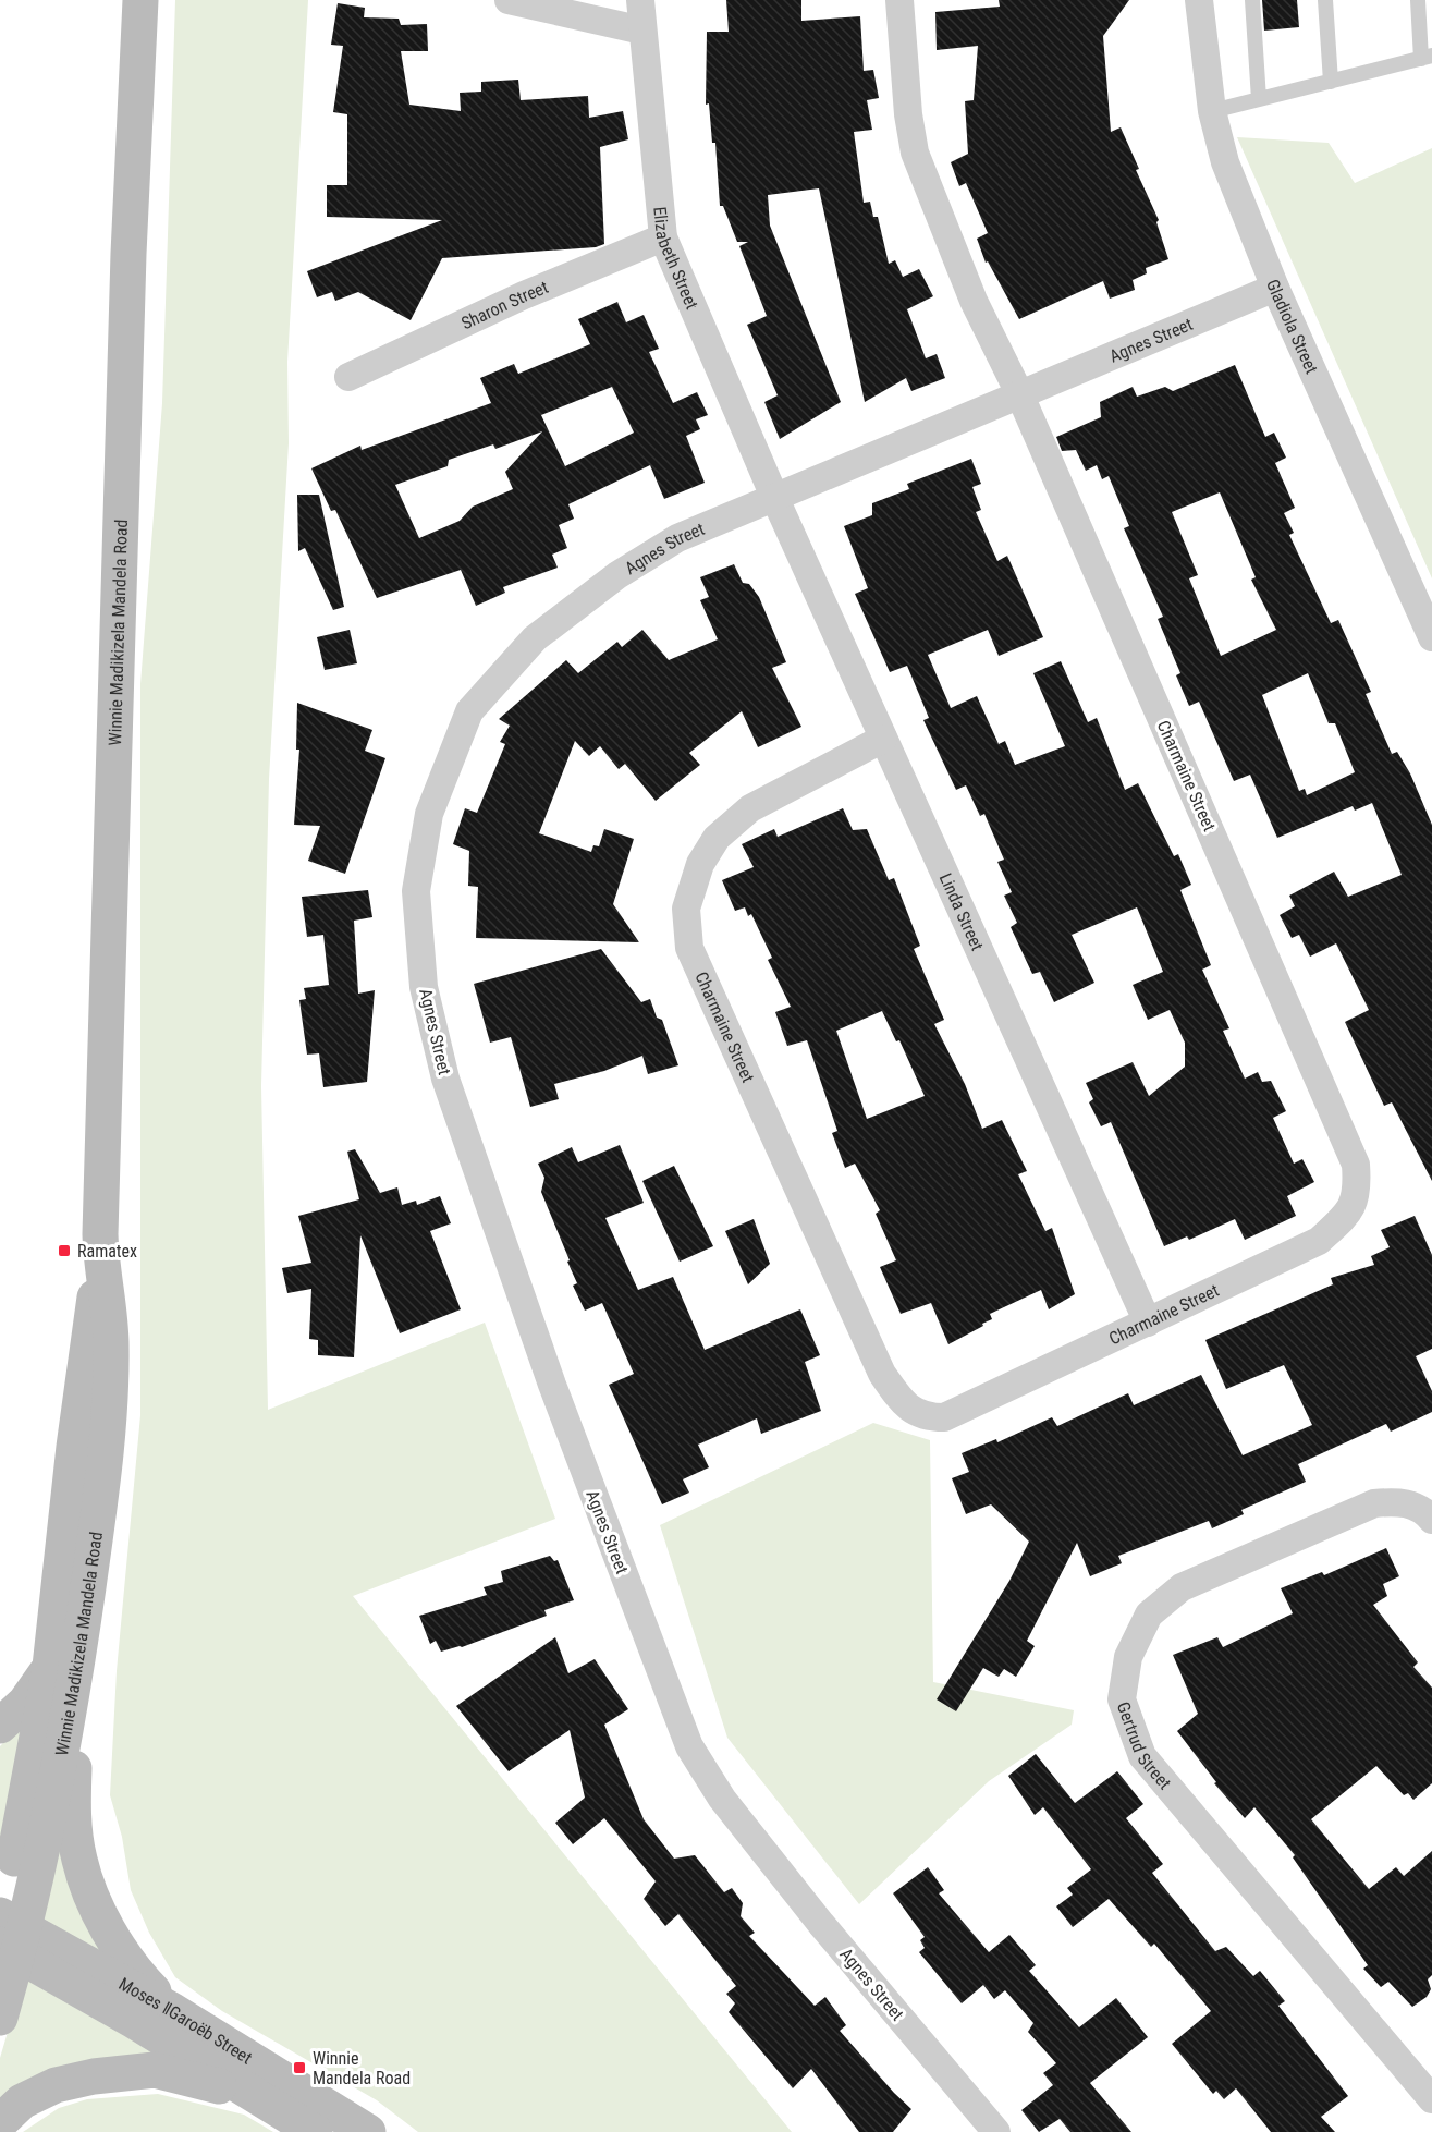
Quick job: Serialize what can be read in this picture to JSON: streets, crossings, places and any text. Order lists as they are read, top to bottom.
{
  "streets": {
    "main road": ["Winnie Madikizela Mandela Road", "Moses ǁGaroëb Street"],
    "street": [
      "Elizabeth Street",
      "Sharon Street",
      "Gladiola Street",
      "Agnes Street",
      "Charmaine Street",
      "Linda Street",
      "Gertrud Street"
    ]
  },
  "crossings": [
    ["Elizabeth Street", "Sharon Street"],
    ["Elizabeth Street", "Agnes Street"],
    ["Elizabeth Street", "Linda Street"],
    ["Gladiola Street", "Agnes Street"],
    ["Agnes Street", "Charmaine Street"],
    ["Agnes Street", "Linda Street"],
    ["Winnie Madikizela Mandela Road", "Moses ǁGaroëb Street"],
    ["Charmaine Street", "Linda Street"]
  ],
  "places": {
    "transit": ["Ramatex", "Winnie Mandela Road"]
  }
}
